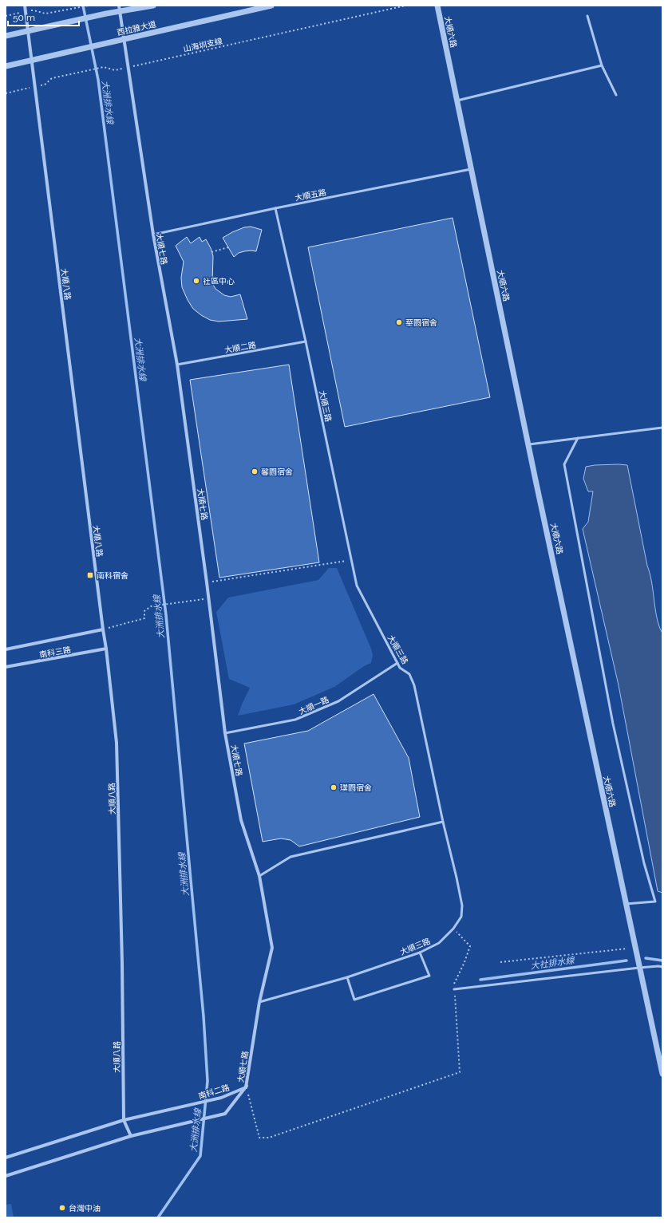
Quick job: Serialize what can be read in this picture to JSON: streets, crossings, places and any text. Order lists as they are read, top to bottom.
{
  "streets": {
    "street": [
      "西拉雅大道",
      "大順六路",
      "大順七路",
      "大順八路",
      "南科三路",
      "南科二路"
    ],
    "lane": [
      "大順五路",
      "大順二路",
      "大順三路",
      "大順一路"
    ],
    "path": ["山海圳支線"]
  },
  "crossings": [
    ["西拉雅大道", "大順七路"],
    ["西拉雅大道", "大順八路"],
    ["大順六路", "大順五路"],
    ["山海圳支線", "大順七路"],
    ["山海圳支線", "大順八路"],
    ["大順五路", "大順七路"],
    ["大順五路", "大順三路"],
    ["大順七路", "大順二路"],
    ["大順七路", "大順三路"],
    ["大順七路", "大順一路"],
    ["大順七路", "南科二路"],
    ["大順八路", "南科三路"],
    ["大順八路", "南科二路"],
    ["大順二路", "大順三路"],
    ["大順三路", "大順一路"]
  ],
  "water": ["大洲排水線", "大社排水線"],
  "places": {
    "other": [
      "社區中心",
      "華園宿舍",
      "馨園宿舍",
      "璞園宿舍",
      "台灣中油"
    ],
    "transit": ["南科宿舍"]
  },
  "scale_bar": "50 m"
}
